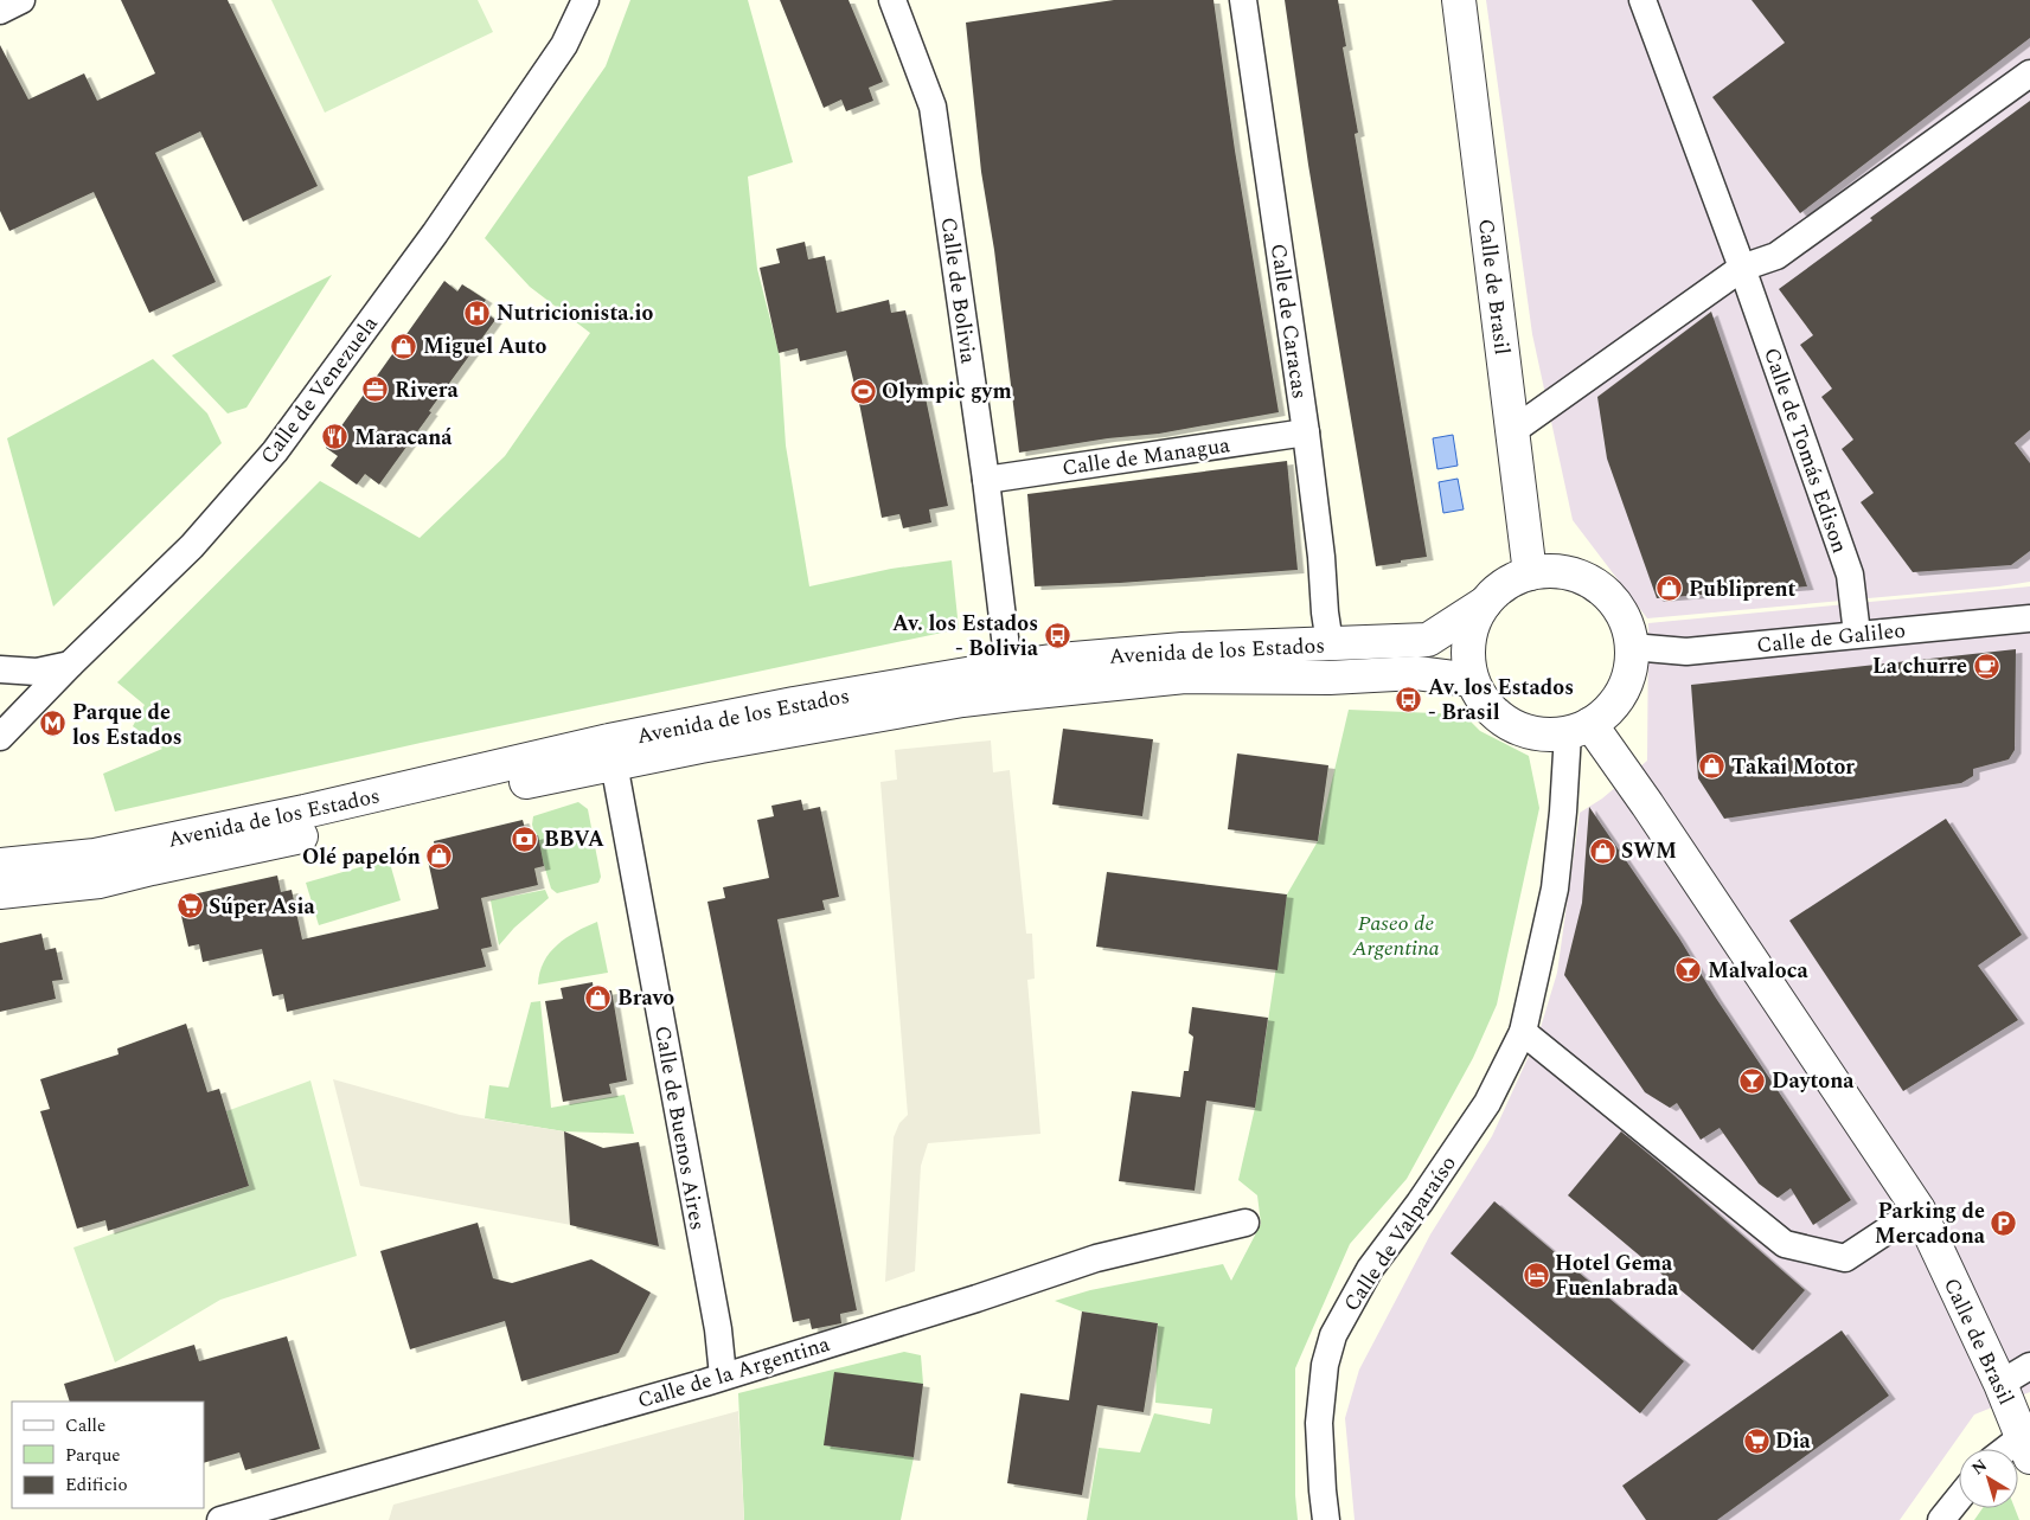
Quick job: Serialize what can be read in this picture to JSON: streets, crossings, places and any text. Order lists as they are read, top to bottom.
{
  "streets": {
    "street": [
      "Calle de Brasil",
      "Calle de Bolivia",
      "Calle de Caracas",
      "Calle de Venezuela",
      "Calle de Tomás Edison",
      "Calle de Managua",
      "Calle de Galileo",
      "Avenida de los Estados",
      "Calle de Buenos Aires",
      "Calle de Valparaíso",
      "Calle de la Argentina"
    ]
  },
  "crossings": [
    ["Calle de Brasil", "Calle de Galileo"],
    ["Calle de Brasil", "Avenida de los Estados"],
    ["Calle de Brasil", "Calle de Valparaíso"],
    ["Calle de Bolivia", "Calle de Managua"],
    ["Calle de Bolivia", "Avenida de los Estados"],
    ["Calle de Caracas", "Calle de Managua"],
    ["Calle de Caracas", "Avenida de los Estados"],
    ["Calle de Tomás Edison", "Calle de Galileo"],
    ["Calle de Galileo", "Avenida de los Estados"],
    ["Calle de Galileo", "Calle de Valparaíso"],
    ["Avenida de los Estados", "Calle de Buenos Aires"],
    ["Avenida de los Estados", "Calle de Valparaíso"],
    ["Calle de Buenos Aires", "Calle de la Argentina"]
  ],
  "parks": ["Paseo de Argentina"],
  "places": {
    "hospital": ["Nutricionista.io"],
    "shop": [
      "Miguel Auto",
      "Publiprent",
      "Takai Motor",
      "SWM",
      "Olé papelón",
      "Bravo"
    ],
    "office": ["Rivera"],
    "sports": ["Olympic gym"],
    "restaurant": ["Maracaná"],
    "bus stop": ["Av. los Estados - Bolivia", "Av. los Estados - Brasil"],
    "cafe": ["La churre"],
    "metro station": ["Parque de los Estados"],
    "bank": ["BBVA"],
    "supermarket": ["Súper Asia", "Dia"],
    "bar": ["Malvaloca", "Daytona"],
    "parking": ["Parking de Mercadona"],
    "hotel": ["Hotel Gema Fuenlabrada"]
  },
  "legend": ["Calle", "Parque", "Edificio"],
  "north": "top left"
}
